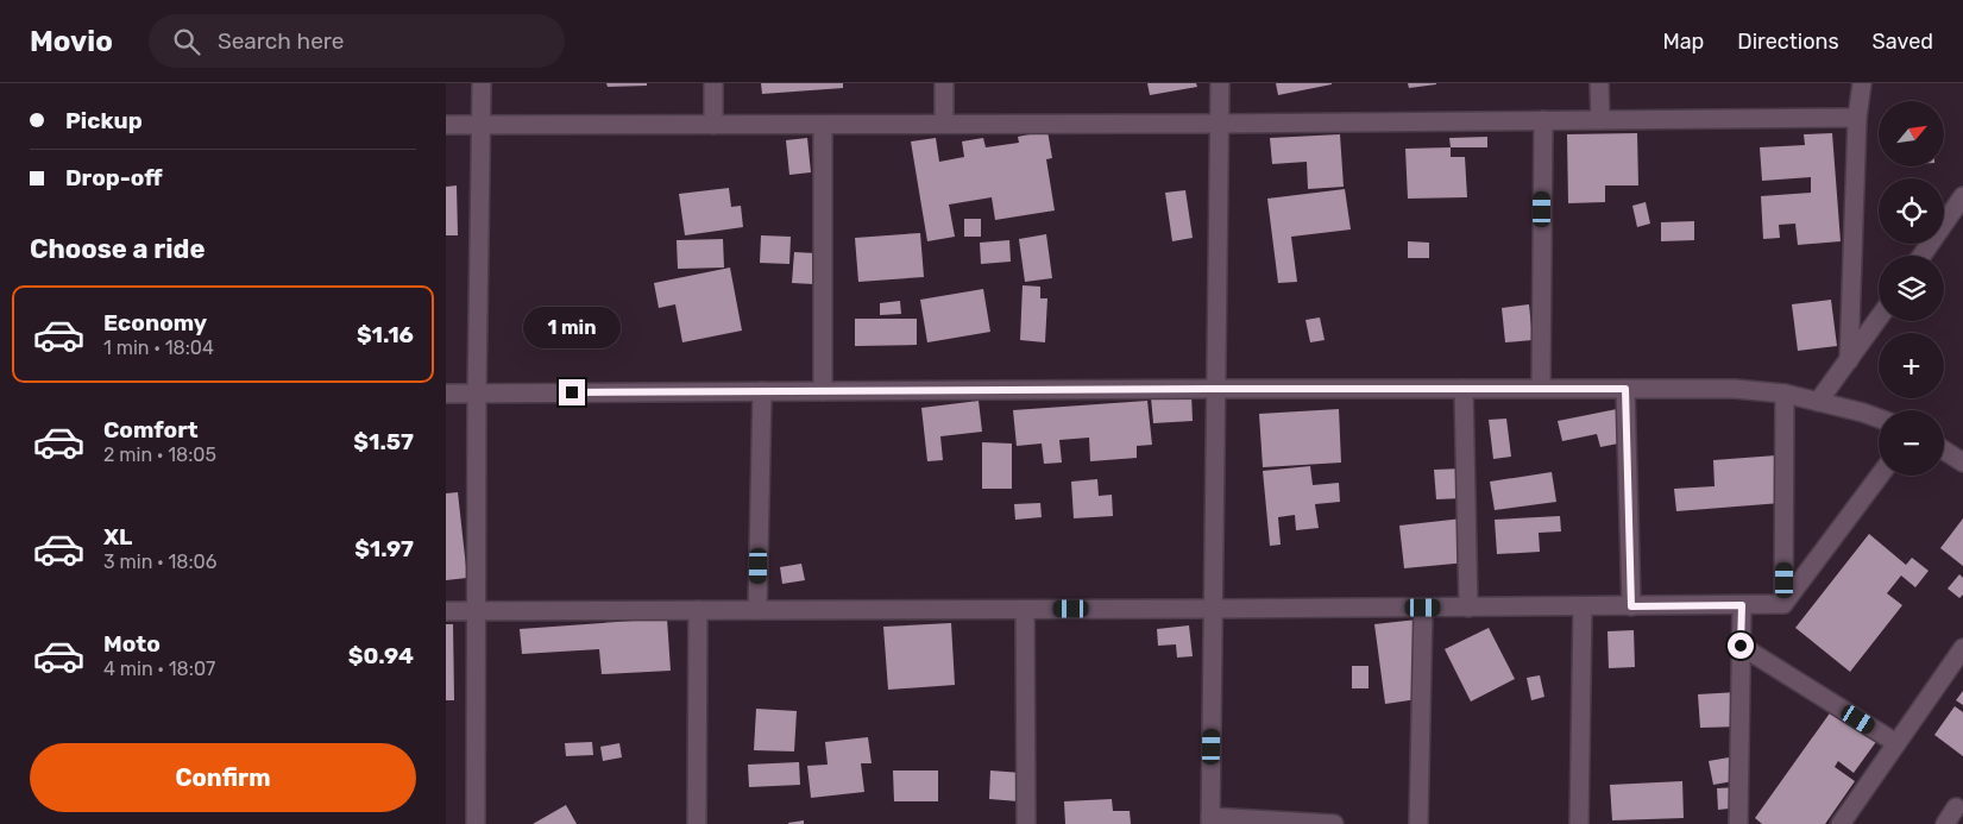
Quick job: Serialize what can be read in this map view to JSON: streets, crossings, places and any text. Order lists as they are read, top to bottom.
{
  "north": "top right",
  "page": {
    "header": "Movio",
    "search": "Search here",
    "nav": ["Map", "Directions", "Saved"],
    "banner": ["Pickup", "Drop-off"],
    "map_buttons": ["+", "−"],
    "heading": "Choose a ride",
    "list": [
      {
        "name": "Economy",
        "note": "1 min · 18:04",
        "value": "$1.16"
      },
      {
        "name": "Comfort",
        "note": "2 min · 18:05",
        "value": "$1.57"
      },
      {
        "name": "XL",
        "note": "3 min · 18:06",
        "value": "$1.97"
      },
      {
        "name": "Moto",
        "note": "4 min · 18:07",
        "value": "$0.94"
      }
    ],
    "bubble": "1 min",
    "buttons": "Confirm"
  }
}
